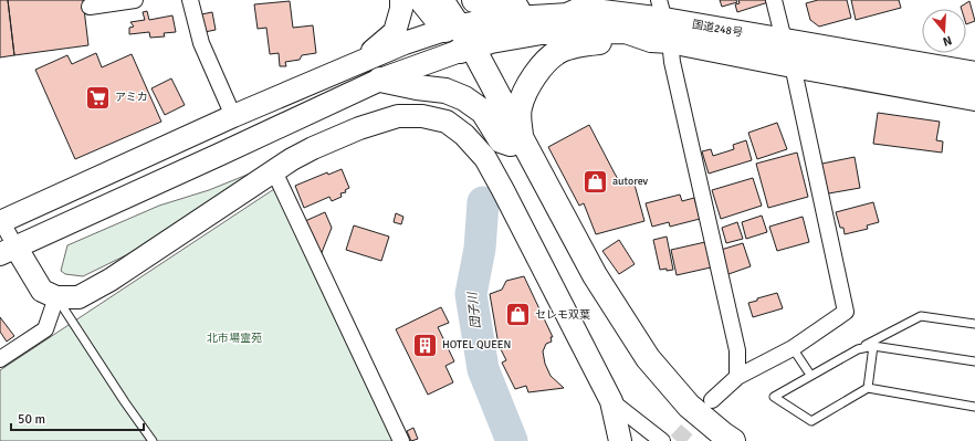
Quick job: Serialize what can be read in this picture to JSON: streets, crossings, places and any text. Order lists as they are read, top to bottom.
{
  "streets": {
    "highway": ["国道248号"]
  },
  "water": ["団子川"],
  "parks": ["北市場霊苑"],
  "places": {
    "supermarket": ["アミカ"],
    "shop": ["autorev", "セレモ双葉"],
    "building": ["HOTEL QUEEN"]
  },
  "scale_bar": "50 m",
  "north": "bottom"
}
